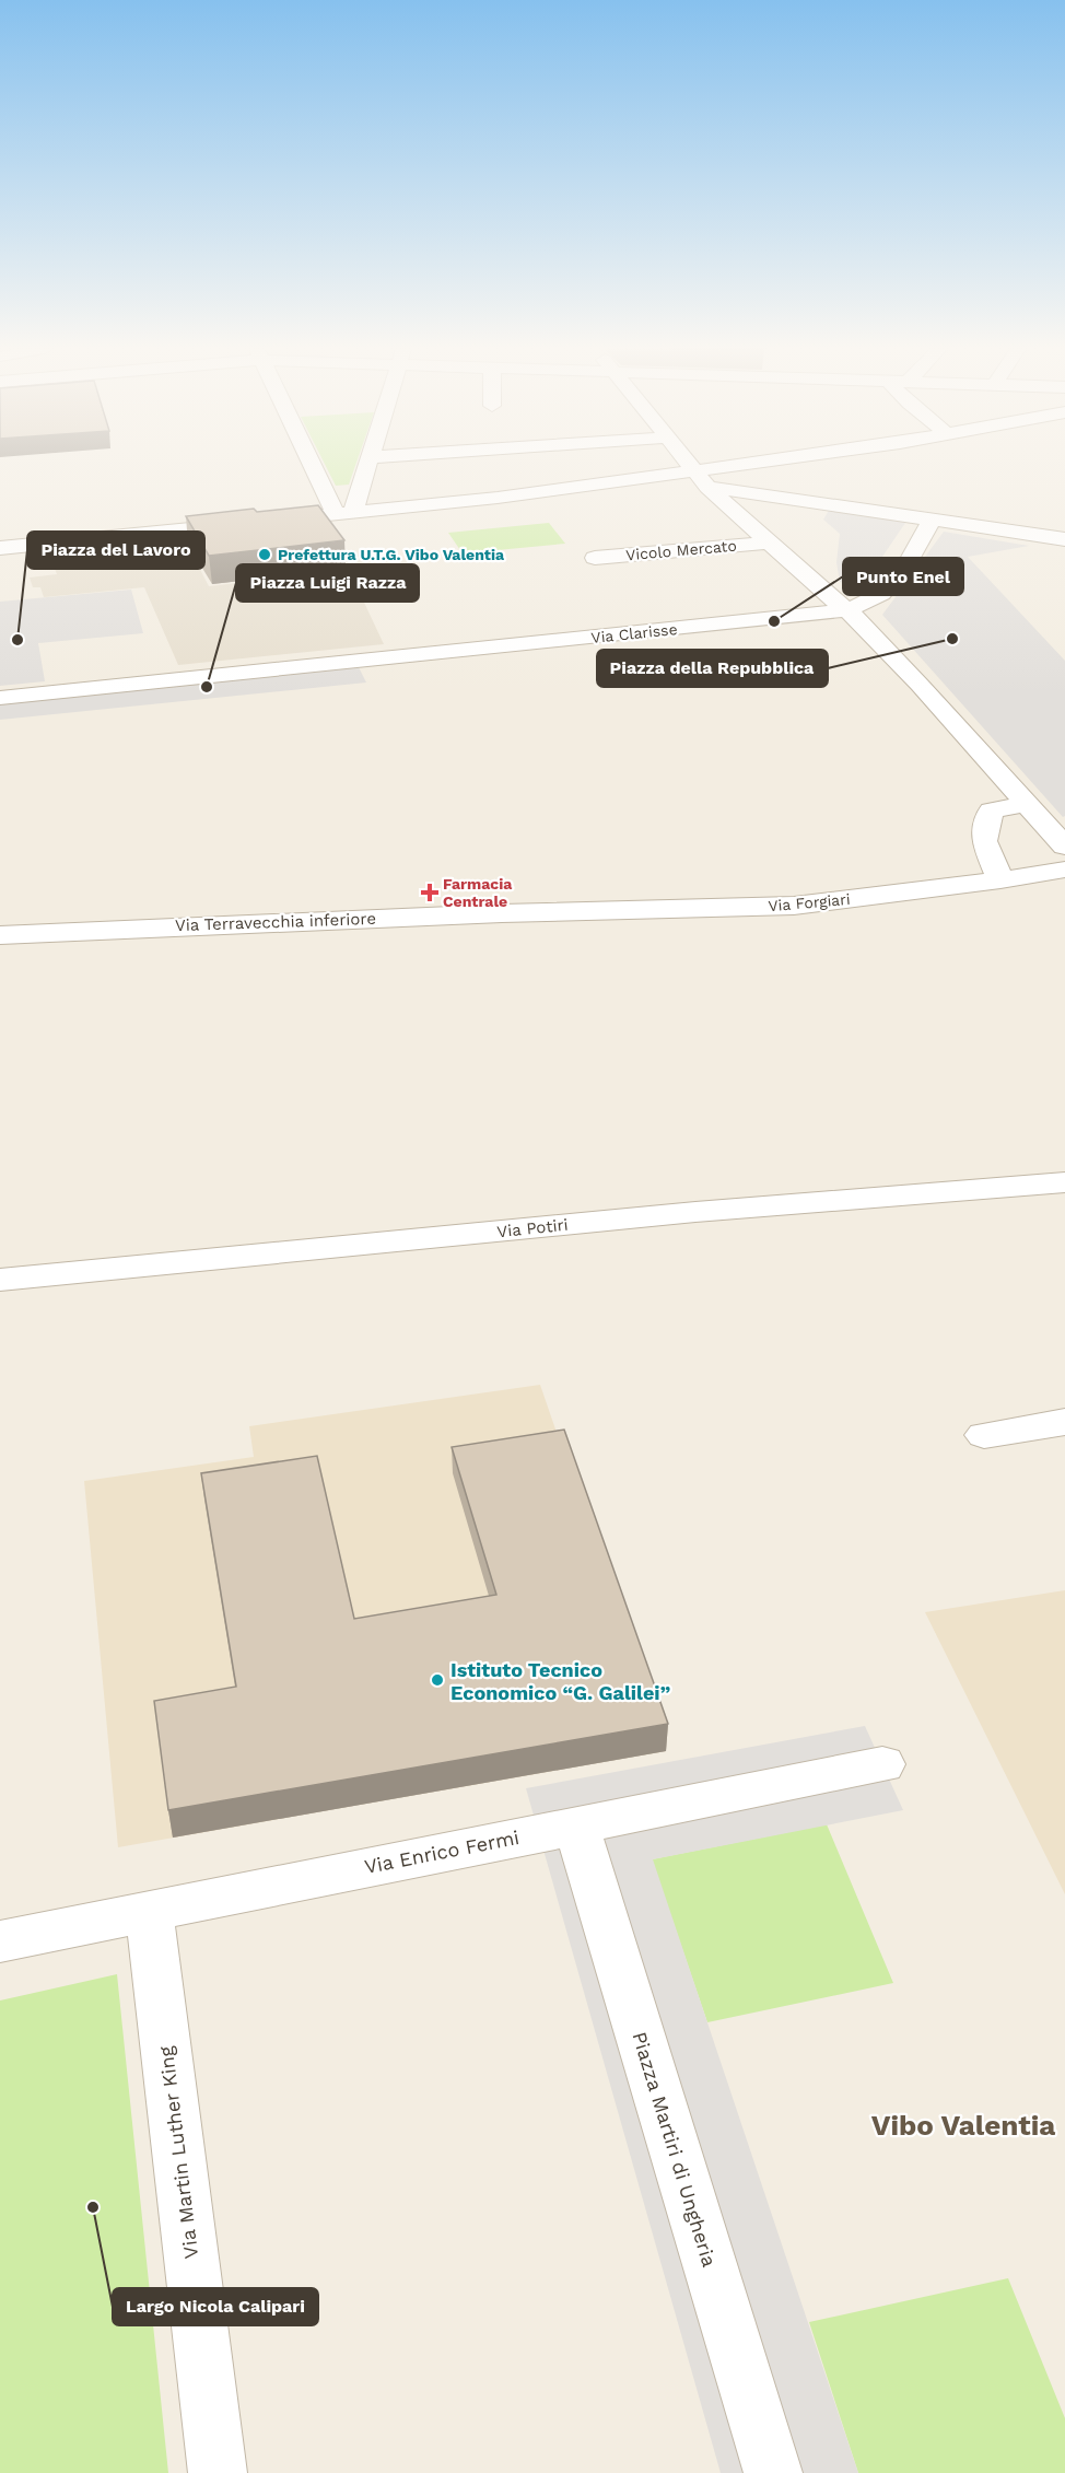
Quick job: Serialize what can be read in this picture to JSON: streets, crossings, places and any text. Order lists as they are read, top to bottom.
{
  "streets": {
    "street": [
      "Vicolo Mercato",
      "Via Clarisse",
      "Via Forgiari",
      "Via Terravecchia inferiore",
      "Via Potiri",
      "Via Enrico Fermi",
      "Piazza Martiri di Ungheria",
      "Via Martin Luther King"
    ]
  },
  "crossings": [
    ["Via Forgiari", "Via Terravecchia inferiore"],
    ["Via Enrico Fermi", "Piazza Martiri di Ungheria"],
    ["Via Enrico Fermi", "Via Martin Luther King"]
  ],
  "districts": ["Vibo Valentia"],
  "places": {
    "other": [
      "Prefettura U.T.G. Vibo Valentia",
      "Punto Enel",
      "Piazza della Repubblica",
      "Piazza del Lavoro",
      "Piazza Luigi Razza",
      "Istituto Tecnico Economico “G. Galilei”",
      "Largo Nicola Calipari"
    ],
    "health": ["Farmacia Centrale"]
  }
}
